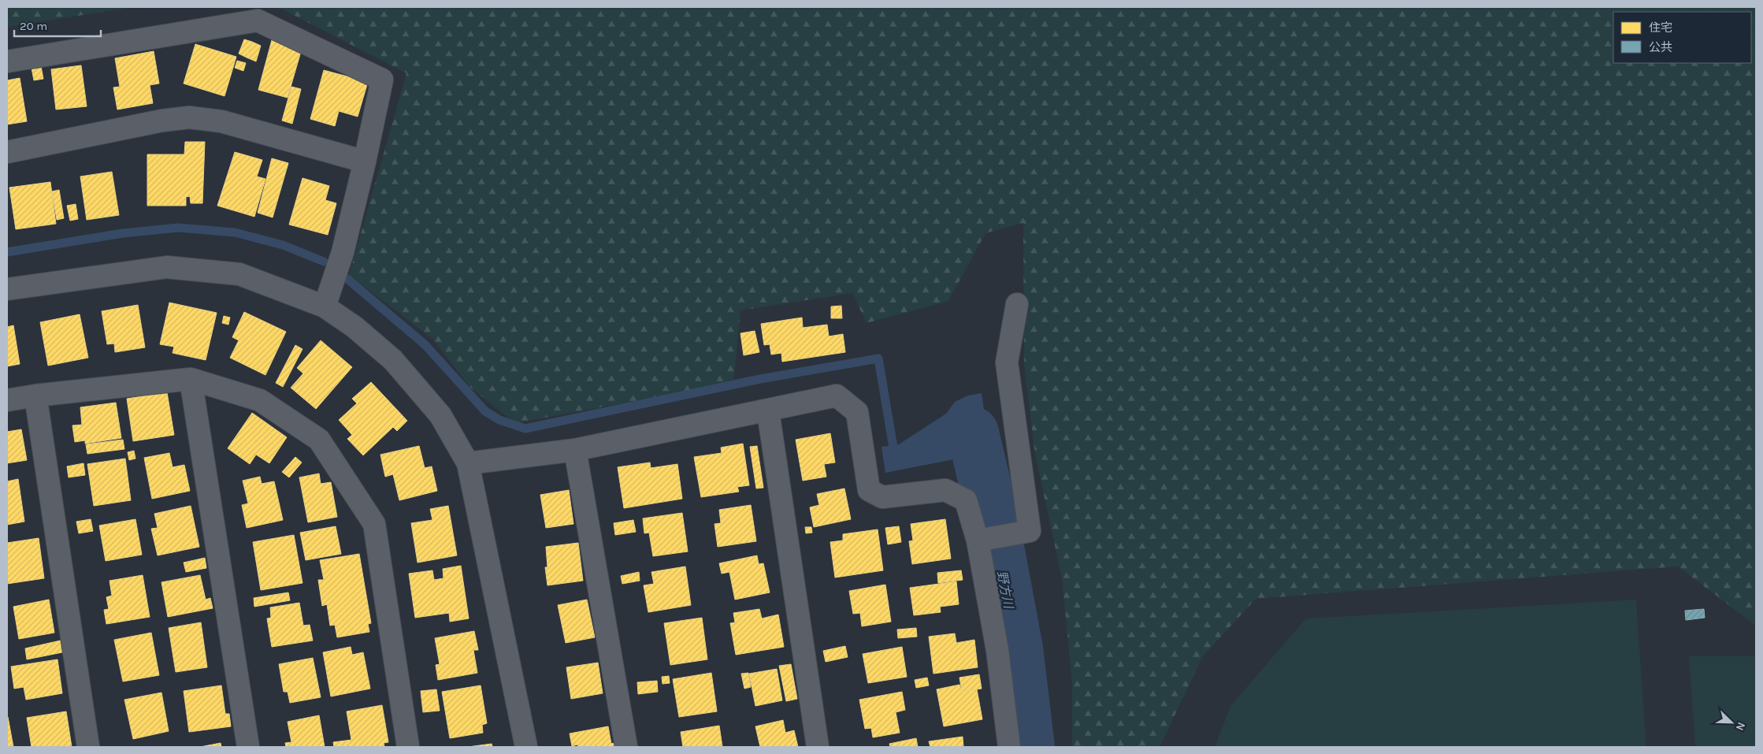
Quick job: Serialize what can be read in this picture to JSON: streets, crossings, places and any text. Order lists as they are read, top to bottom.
{
  "water": ["野方川"],
  "legend": ["住宅", "公共"],
  "scale_bar": "20 m",
  "north": "bottom right"
}
